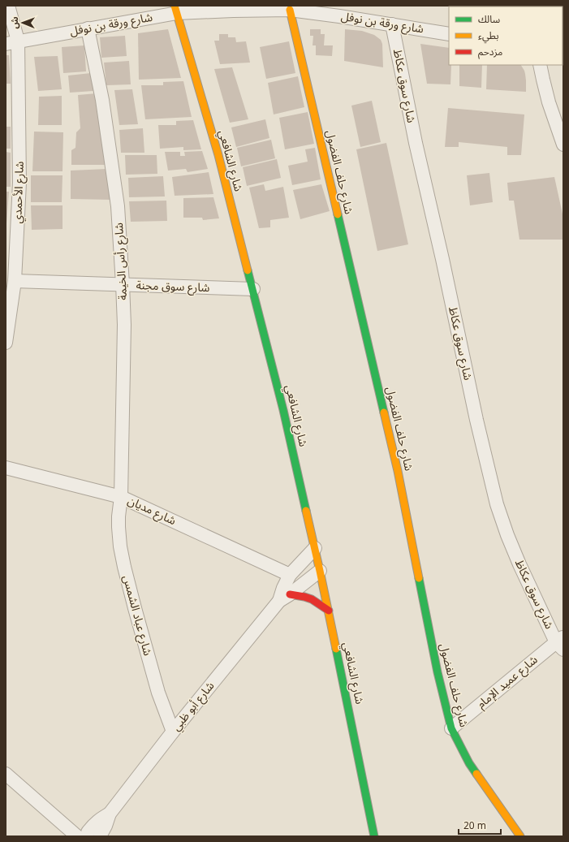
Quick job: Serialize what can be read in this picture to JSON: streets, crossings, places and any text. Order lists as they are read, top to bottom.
{
  "streets": {
    "street": [
      "شارع ورقة بن نوفل",
      "شارع سوق عكاظ",
      "شارع الشافعي",
      "شارع حلف الفضول",
      "شارع الأحمدي",
      "شارع رأس الخيمة",
      "شارع سوق مجنة",
      "شارع مديان",
      "شارع عباد الشمس",
      "شارع عميد الإمام",
      "شارع أبو ظبي"
    ]
  },
  "crossings": [
    ["شارع ورقة بن نوفل", "شارع سوق عكاظ"],
    ["شارع ورقة بن نوفل", "شارع الشافعي"],
    ["شارع ورقة بن نوفل", "شارع حلف الفضول"],
    ["شارع ورقة بن نوفل", "شارع الأحمدي"],
    ["شارع ورقة بن نوفل", "شارع رأس الخيمة"],
    ["شارع سوق عكاظ", "شارع عميد الإمام"],
    ["شارع الشافعي", "شارع سوق مجنة"],
    ["شارع الشافعي", "شارع أبو ظبي"],
    ["شارع حلف الفضول", "شارع عميد الإمام"],
    ["شارع الأحمدي", "شارع سوق مجنة"],
    ["شارع رأس الخيمة", "شارع سوق مجنة"],
    ["شارع رأس الخيمة", "شارع مديان"],
    ["شارع رأس الخيمة", "شارع عباد الشمس"],
    ["شارع مديان", "شارع عباد الشمس"],
    ["شارع مديان", "شارع أبو ظبي"],
    ["شارع عباد الشمس", "شارع أبو ظبي"]
  ],
  "legend": ["سالك", "بطيء", "مزدحم"],
  "scale_bar": "20 m",
  "north": "left"
}
